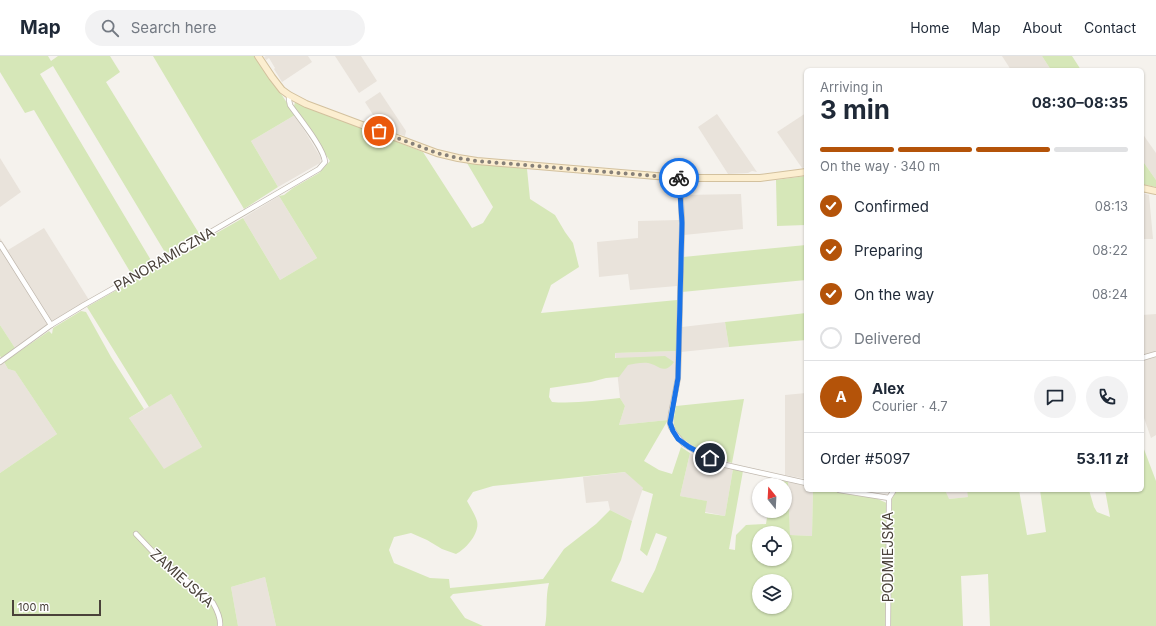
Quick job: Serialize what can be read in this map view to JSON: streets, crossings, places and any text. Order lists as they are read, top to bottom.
{
  "streets": {
    "street": ["PANORAMICZNA", "PODMIEJSKA", "ZAMIEJSKA"]
  },
  "scale_bar": "100 m",
  "north": "top",
  "page": {
    "header": "Map",
    "search": "Search here",
    "nav": [
      "Home",
      "Map",
      "About",
      "Contact"
    ],
    "heading": ["3 min", "Arriving in", "08:30–08:35"],
    "panel": [
      "Alex",
      "Courier · 4.7",
      "Order #5097",
      "53.11 zł"
    ],
    "bar": "On the way · 340 m",
    "list": [
      ["Confirmed", "08:13"],
      ["Preparing", "08:22"],
      ["On the way", "08:24"],
      "Delivered"
    ],
    "round": "A",
    "scale": "100 m"
  }
}
